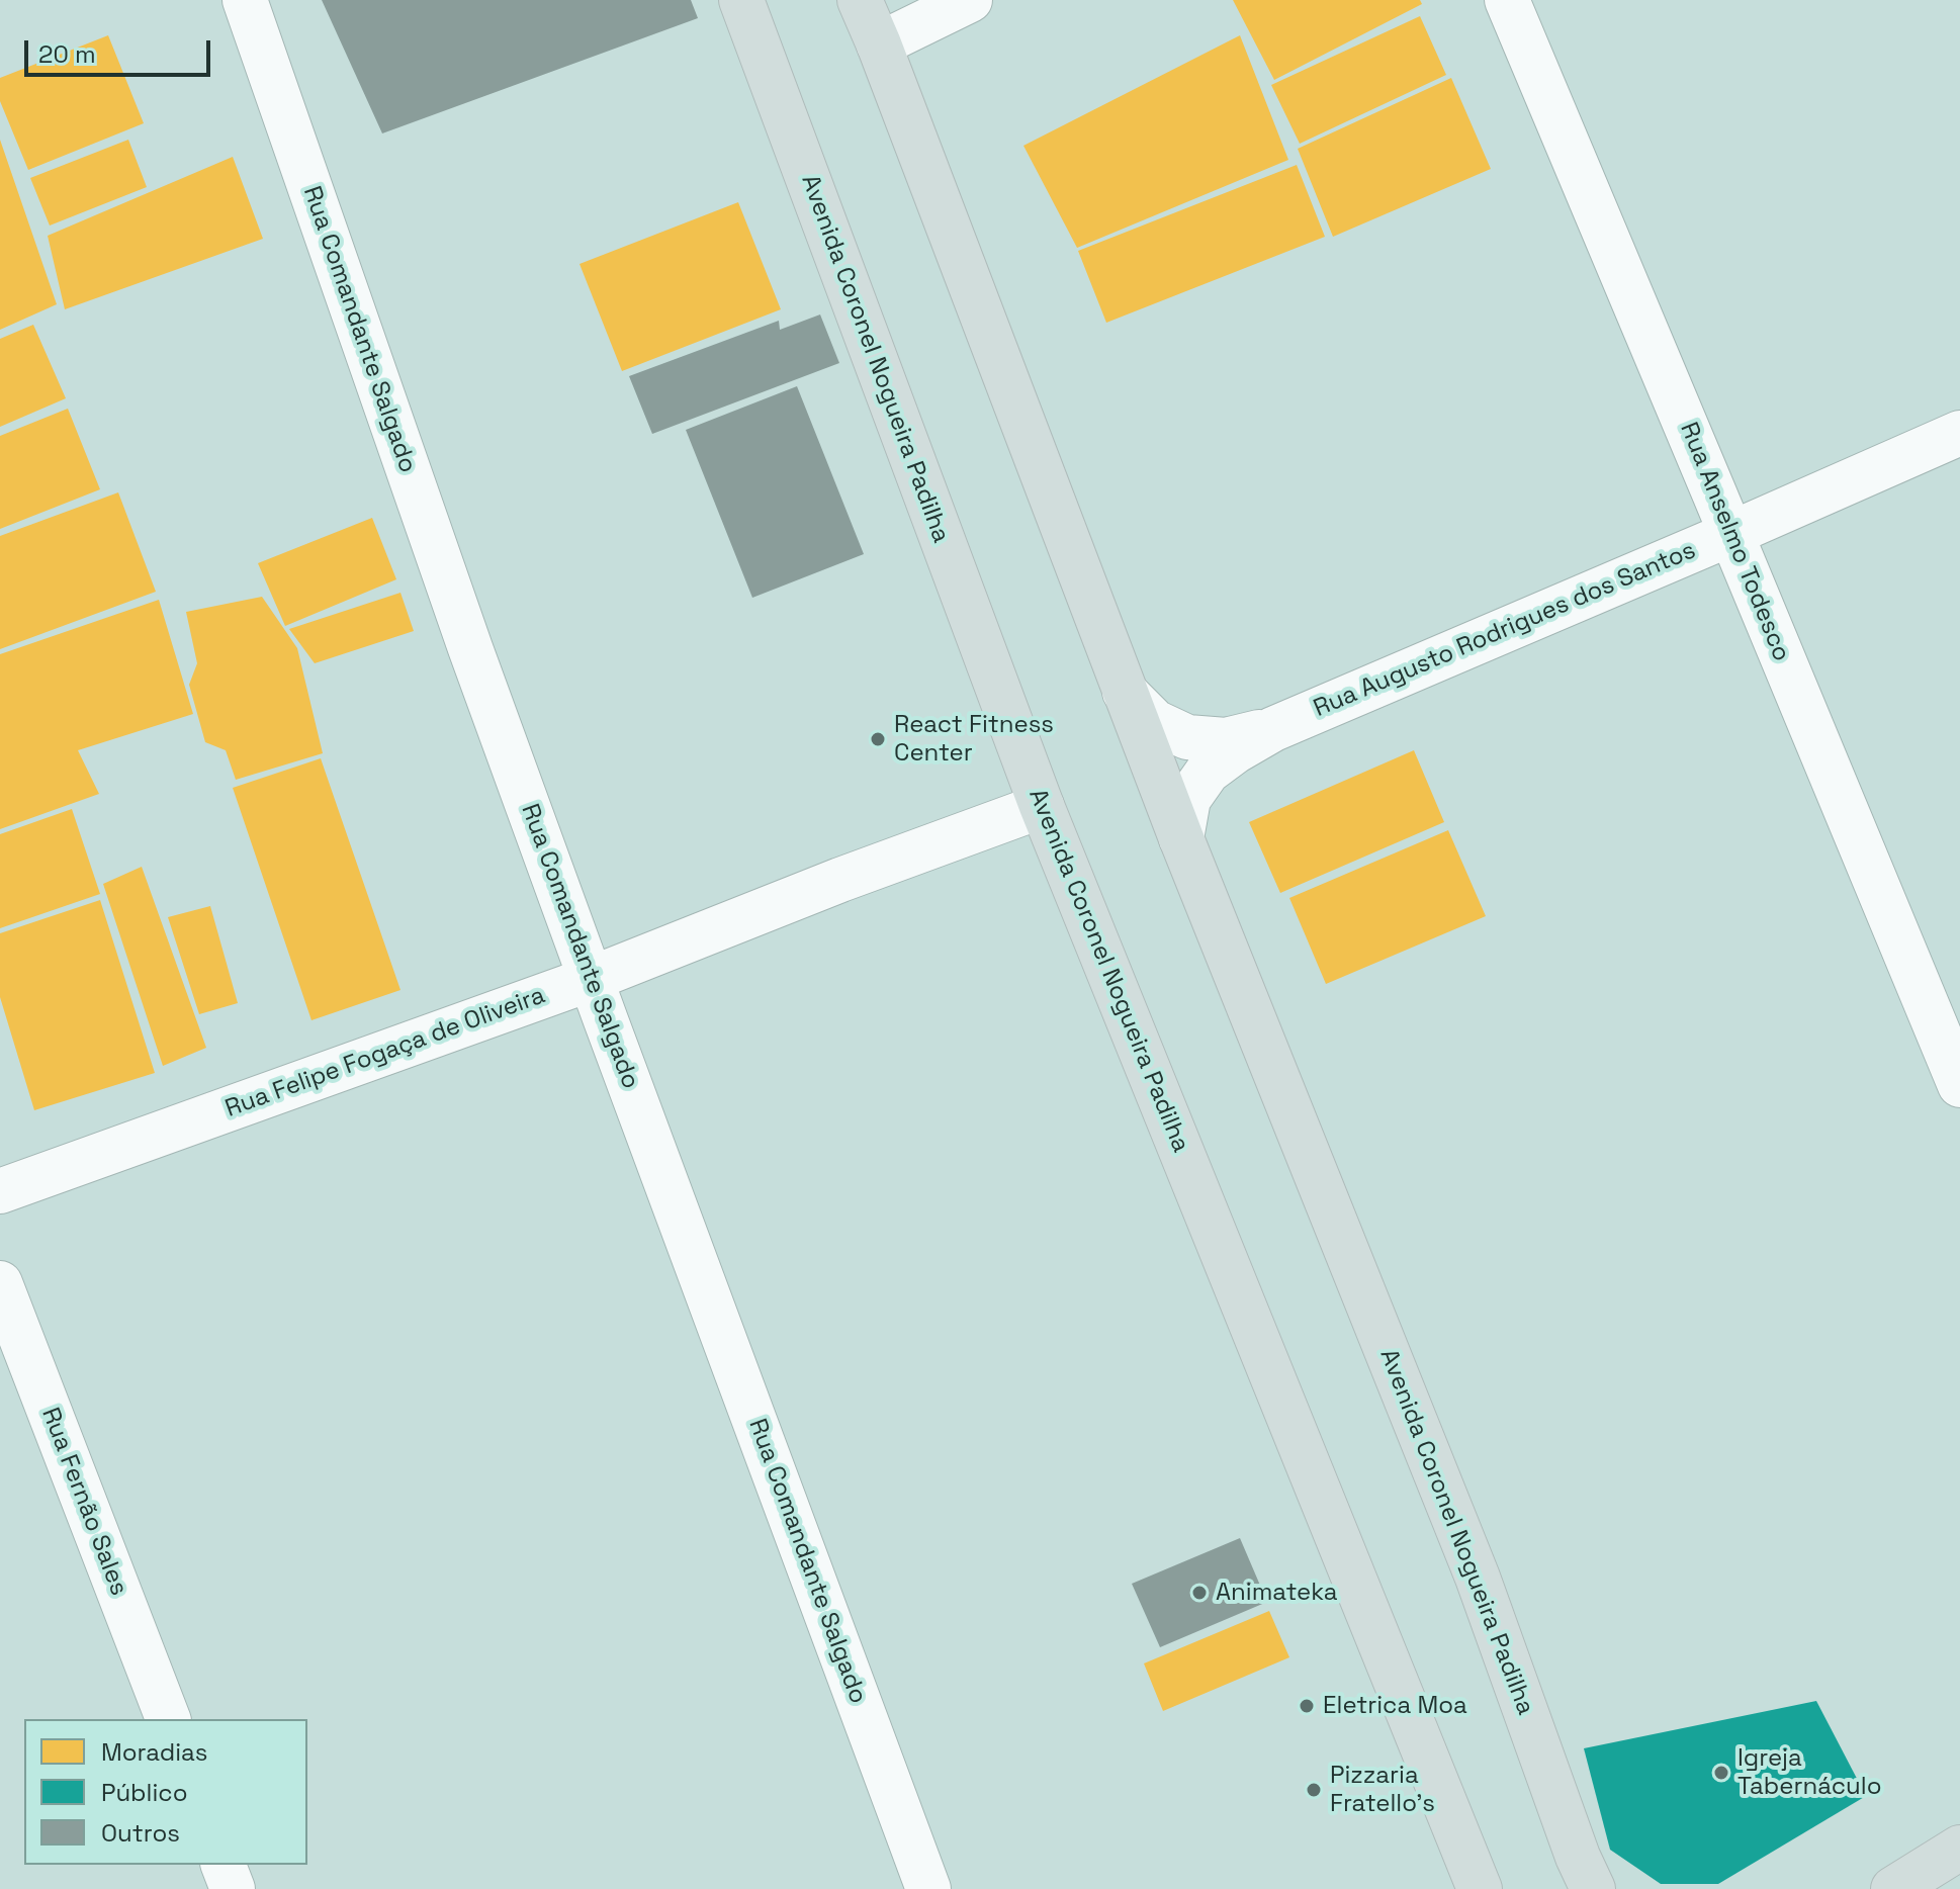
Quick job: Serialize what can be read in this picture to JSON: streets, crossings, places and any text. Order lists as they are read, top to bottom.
{
  "streets": {
    "main road": ["Avenida Coronel Nogueira Padilha"],
    "street": [
      "Rua Comandante Salgado",
      "Rua Anselmo Todesco",
      "Rua Augusto Rodrigues dos Santos",
      "Rua Felipe Fogaça de Oliveira",
      "Rua Fernão Sales"
    ]
  },
  "crossings": [
    ["Rua Comandante Salgado", "Rua Felipe Fogaça de Oliveira"],
    ["Avenida Coronel Nogueira Padilha", "Rua Augusto Rodrigues dos Santos"],
    ["Avenida Coronel Nogueira Padilha", "Rua Felipe Fogaça de Oliveira"],
    ["Rua Anselmo Todesco", "Rua Augusto Rodrigues dos Santos"]
  ],
  "places": [
    "React Fitness Center",
    "Animateka",
    "Eletrica Moa",
    "Igreja Tabernáculo",
    "Pizzaria Fratello's"
  ],
  "legend": ["Moradias", "Público", "Outros"],
  "scale_bar": "20 m"
}
